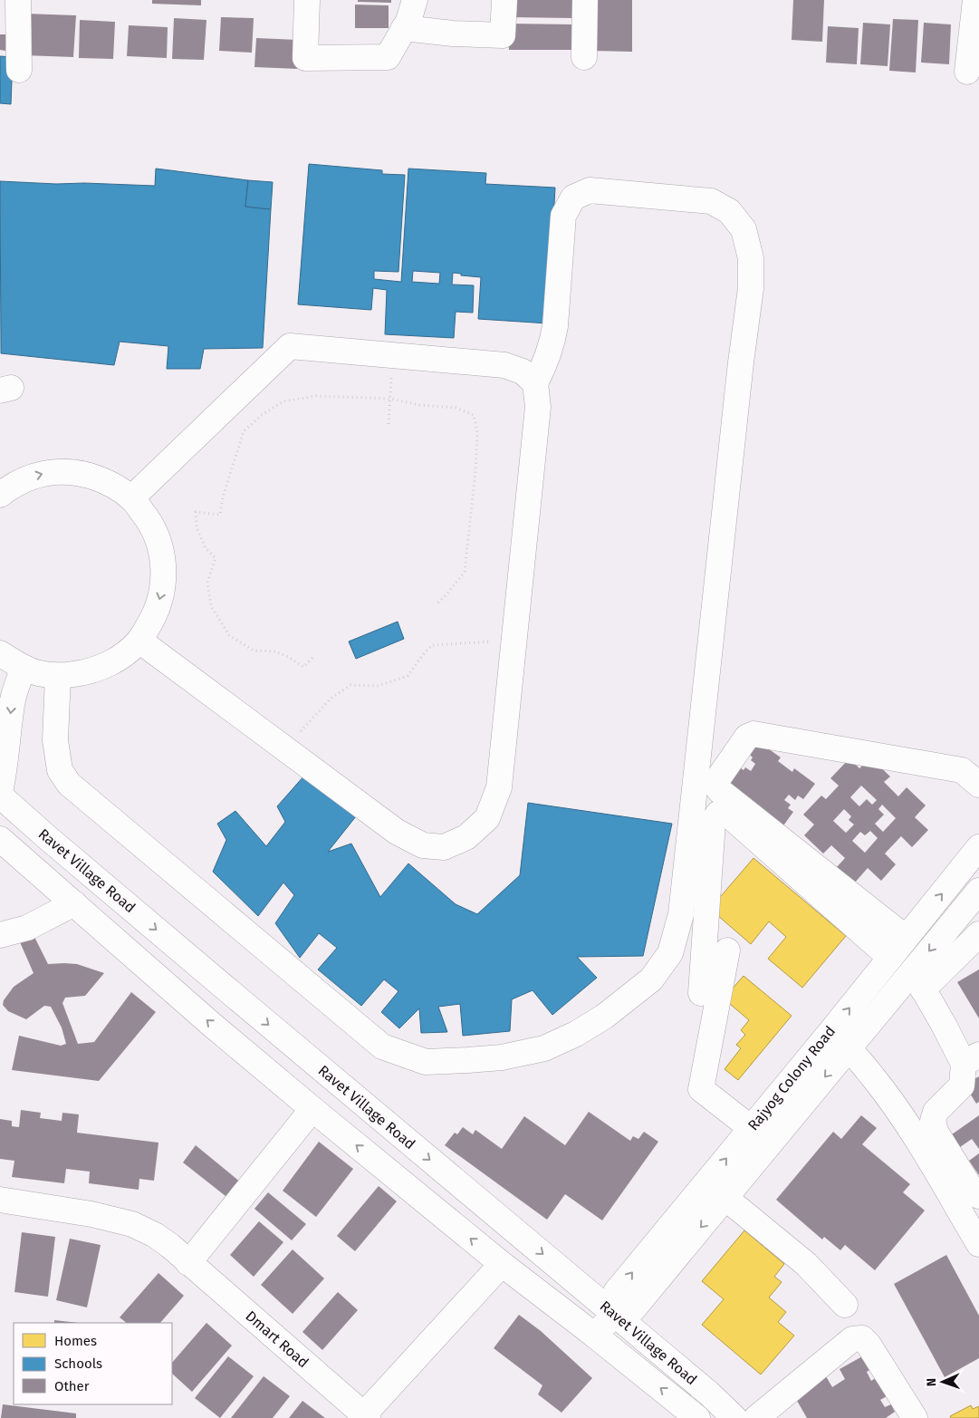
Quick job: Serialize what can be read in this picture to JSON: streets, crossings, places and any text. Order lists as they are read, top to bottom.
{
  "streets": {
    "street": ["Ravet Village Road", "Rajyog Colony Road", "Dmart Road"]
  },
  "crossings": [
    ["Ravet Village Road", "Rajyog Colony Road"],
    ["Ravet Village Road", "Dmart Road"]
  ],
  "legend": ["Homes", "Schools", "Other"],
  "north": "left"
}
